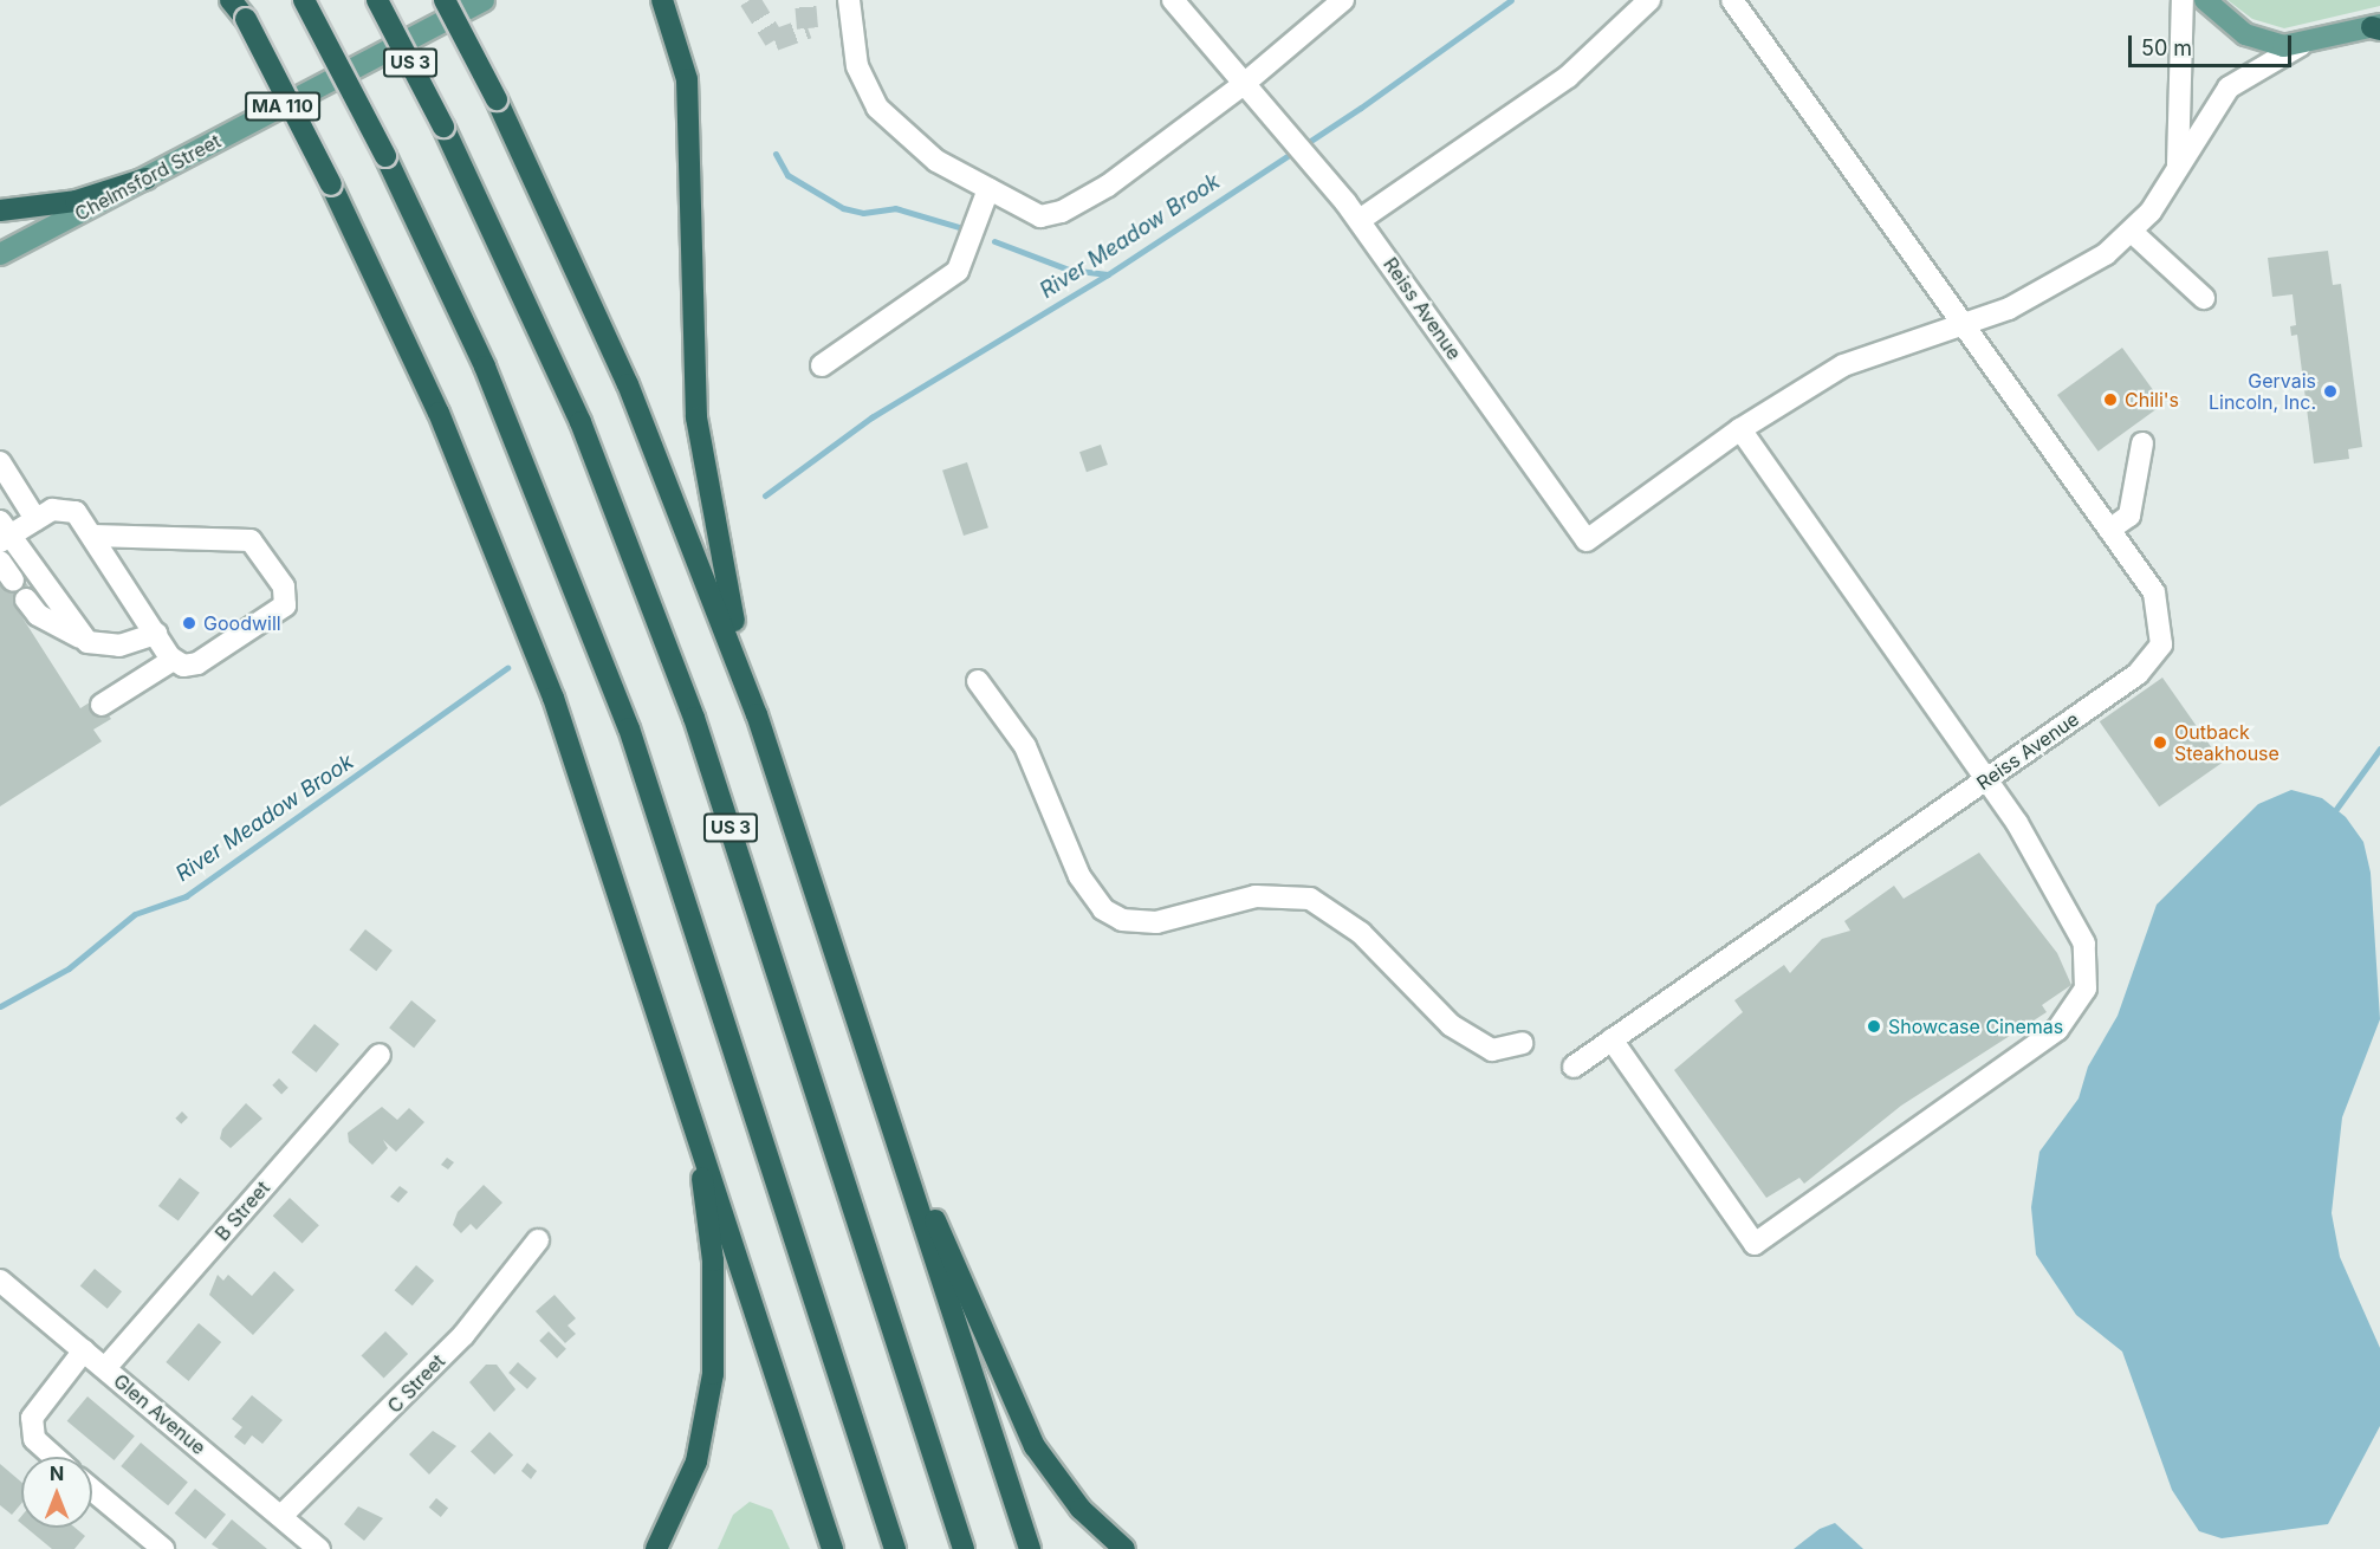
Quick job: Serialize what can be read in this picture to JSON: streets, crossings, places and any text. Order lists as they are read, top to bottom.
{
  "streets": {
    "highway": ["US 3"],
    "main road": ["MA 110", "Chelmsford Street"],
    "street": [
      "Reiss Avenue",
      "B Street",
      "C Street",
      "Glen Avenue"
    ]
  },
  "crossings": [
    ["B Street", "Glen Avenue"],
    ["C Street", "Glen Avenue"]
  ],
  "water": ["River Meadow Brook"],
  "places": [
    "Gervais Lincoln, Inc.",
    "Chili's",
    "Goodwill",
    "Outback Steakhouse",
    "Showcase Cinemas"
  ],
  "scale_bar": "50 m",
  "north": "top"
}
